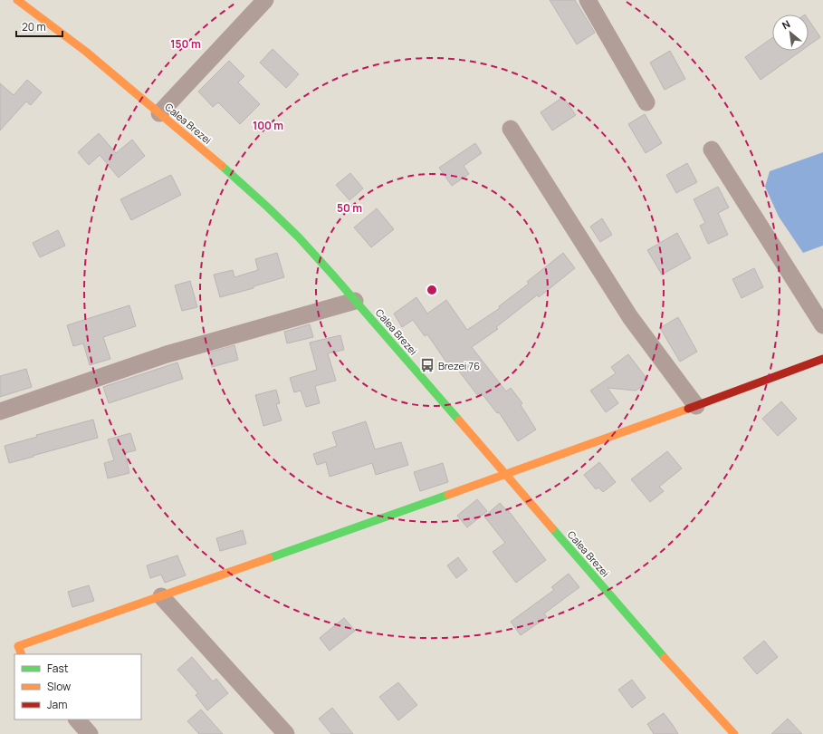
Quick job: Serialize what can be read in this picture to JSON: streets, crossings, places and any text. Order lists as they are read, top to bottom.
{
  "streets": {
    "street": ["Calea Brezei"]
  },
  "places": {
    "bus stop": ["Brezei 76"]
  },
  "legend": ["Fast", "Slow", "Jam"],
  "scale_bar": "20 m",
  "north": "top left",
  "rings": ["150 m", "100 m", "50 m"]
}
